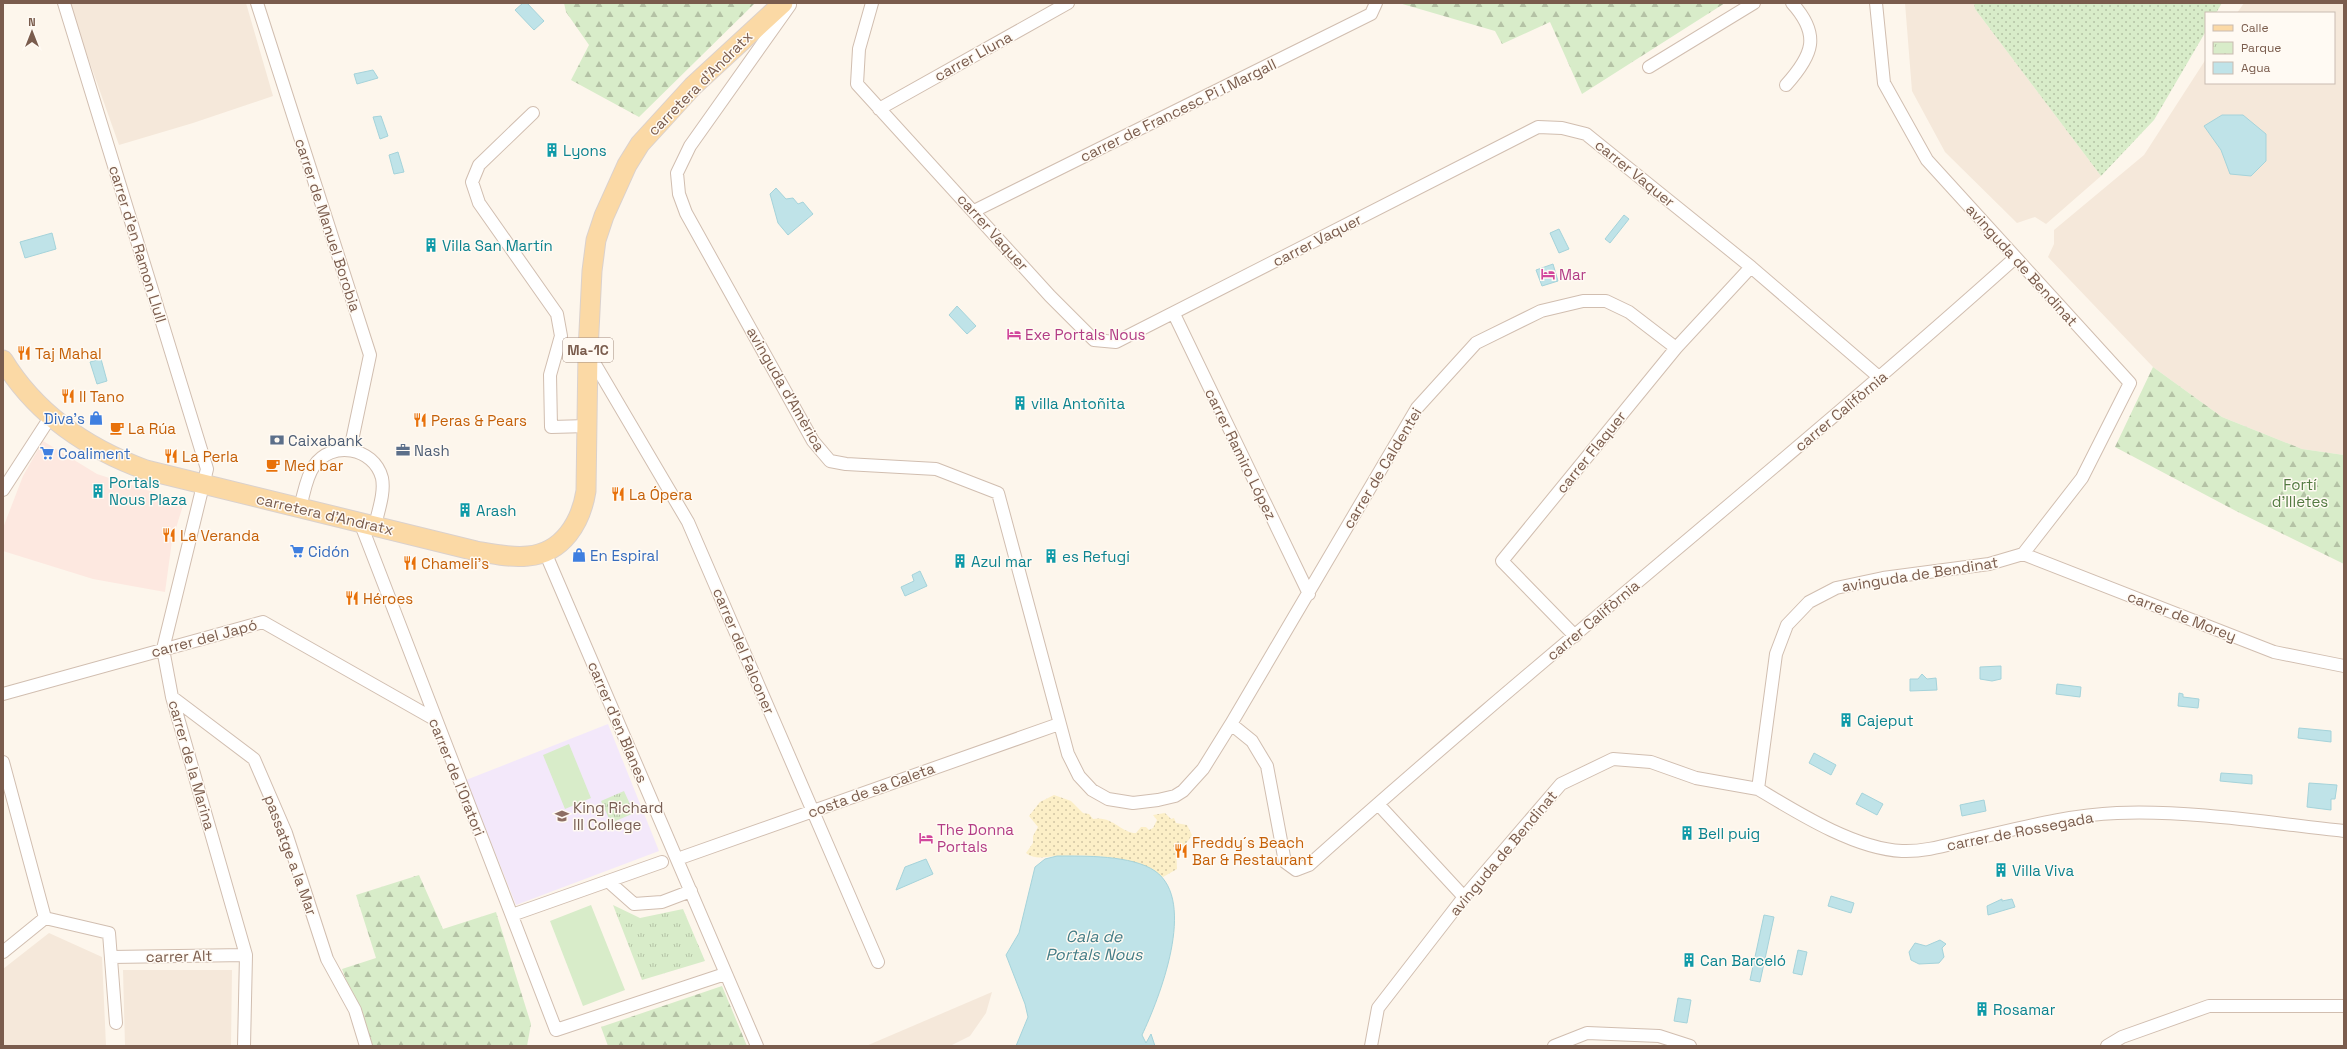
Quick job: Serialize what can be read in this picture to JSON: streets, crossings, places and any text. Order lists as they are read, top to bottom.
{
  "streets": {
    "main road": ["carretera d'Andratx", "Ma-1C"],
    "street": [
      "carrer Lluna",
      "carrer de Francesc Pi i Margall",
      "carrer Vaquer",
      "carrer de Manuel Borobia",
      "carrer d'en Ramon Llull",
      "avinguda de Bendinat",
      "avinguda d'Amèrica",
      "carrer Califòrnia",
      "carrer Flaquer",
      "carrer Ramiro López",
      "carrer de Caldentei",
      "carrer de Morey",
      "carrer del Japó",
      "carrer del Falconer",
      "carrer d'en Blanes",
      "carrer de la Marina",
      "carrer de l'Oratori",
      "costa de sa Caleta",
      "carrer de Rossegada",
      "passatge a la Mar",
      "carrer Alt"
    ]
  },
  "crossings": [
    ["carrer Lluna", "carrer Vaquer"],
    ["carretera d'Andratx", "carrer de Manuel Borobia"],
    ["carretera d'Andratx", "carrer d'en Ramon Llull"],
    ["carretera d'Andratx", "carrer del Falconer"],
    ["carretera d'Andratx", "carrer d'en Blanes"],
    ["carretera d'Andratx", "carrer de la Marina"],
    ["carretera d'Andratx", "carrer de l'Oratori"],
    ["carrer de Francesc Pi i Margall", "carrer Vaquer"],
    ["carrer Vaquer", "carrer Califòrnia"],
    ["carrer Vaquer", "carrer Flaquer"],
    ["carrer Vaquer", "carrer Ramiro López"],
    ["carrer de Manuel Borobia", "carrer de l'Oratori"],
    ["carrer d'en Ramon Llull", "carrer de la Marina"],
    ["avinguda de Bendinat", "carrer Califòrnia"],
    ["avinguda de Bendinat", "carrer de Morey"],
    ["avinguda de Bendinat", "carrer de Rossegada"],
    ["avinguda d'Amèrica", "carrer de Caldentei"],
    ["avinguda d'Amèrica", "costa de sa Caleta"],
    ["carrer Califòrnia", "carrer Flaquer"],
    ["carrer Califòrnia", "carrer de Caldentei"],
    ["carrer Flaquer", "carrer de Caldentei"],
    ["carrer Ramiro López", "carrer de Caldentei"],
    ["carrer de Caldentei", "costa de sa Caleta"],
    ["carrer del Japó", "carrer de la Marina"],
    ["carrer del Japó", "carrer de l'Oratori"],
    ["carrer del Falconer", "costa de sa Caleta"],
    ["carrer d'en Blanes", "carrer de l'Oratori"],
    ["carrer de la Marina", "passatge a la Mar"],
    ["carrer de la Marina", "carrer Alt"]
  ],
  "water": ["Cala de Portals Nous"],
  "parks": ["Fortí d'Illetes"],
  "places": {
    "building": [
      "Lyons",
      "Villa San Martín",
      "villa Antoñita",
      "Portals Nous Plaza",
      "Arash",
      "es Refugi",
      "Azul mar",
      "Cajeput",
      "Bell puig",
      "Villa Viva",
      "Can Barceló",
      "Rosamar"
    ],
    "hotel": ["Mar", "Exe Portals Nous", "The Donna Portals"],
    "restaurant": [
      "Taj Mahal",
      "Il Tano",
      "Peras & Pears",
      "La Perla",
      "La Ópera",
      "La Veranda",
      "Chameli's",
      "Héroes",
      "Freddy´s Beach Bar & Restaurant"
    ],
    "shop": ["Diva's", "En Espiral"],
    "cafe": ["La Rúa", "Med bar"],
    "bank": ["Caixabank"],
    "office": ["Nash"],
    "supermarket": ["Coaliment", "Cidón"],
    "school or university": ["King Richard III College"]
  },
  "legend": ["Calle", "Parque", "Agua"],
  "north": "top"
}
